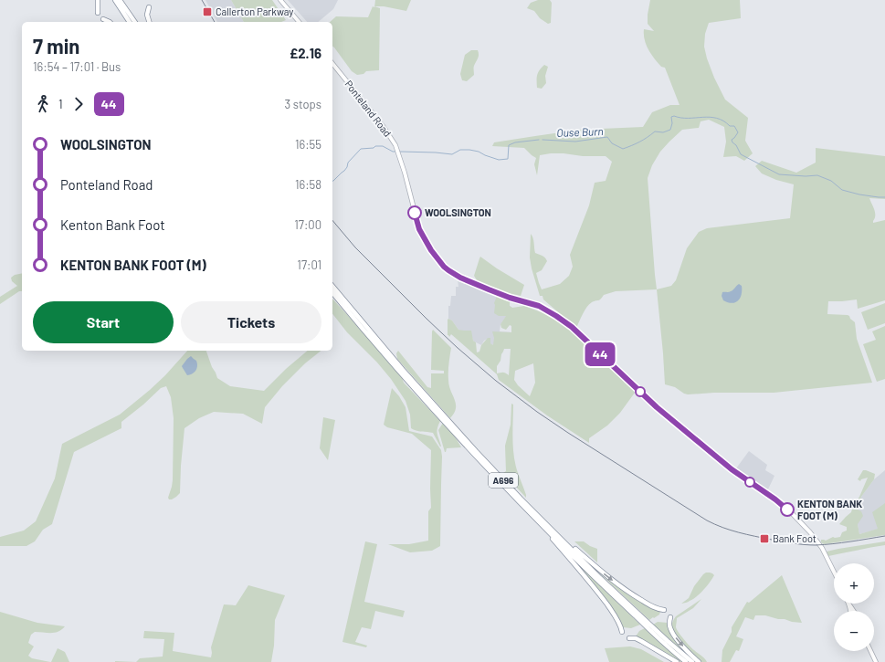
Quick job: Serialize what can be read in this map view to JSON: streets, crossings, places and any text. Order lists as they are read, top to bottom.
{
  "streets": {
    "highway": ["A696"],
    "main road": ["Ponteland Road"]
  },
  "water": ["Ouse Burn"],
  "places": {
    "transit": ["Callerton Parkway", "Bank Foot"],
    "other": ["WOOLSINGTON", "KENTON BANK FOOT (M)"]
  },
  "lines": ["bus line 44"],
  "page": {
    "on_map": "44",
    "heading": ["7 min", "16:54 – 17:01 · Bus", "£2.16"],
    "legs": ["1", "44", "3 stops"],
    "list": [
      {
        "name": "WOOLSINGTON",
        "value": "16:55"
      },
      {
        "name": "Ponteland Road",
        "value": "16:58"
      },
      {
        "name": "Kenton Bank Foot",
        "value": "17:00"
      },
      {
        "name": "KENTON BANK FOOT (M)",
        "value": "17:01"
      }
    ],
    "buttons": ["Start", "Tickets"],
    "map_buttons": ["+", "−"]
  }
}
